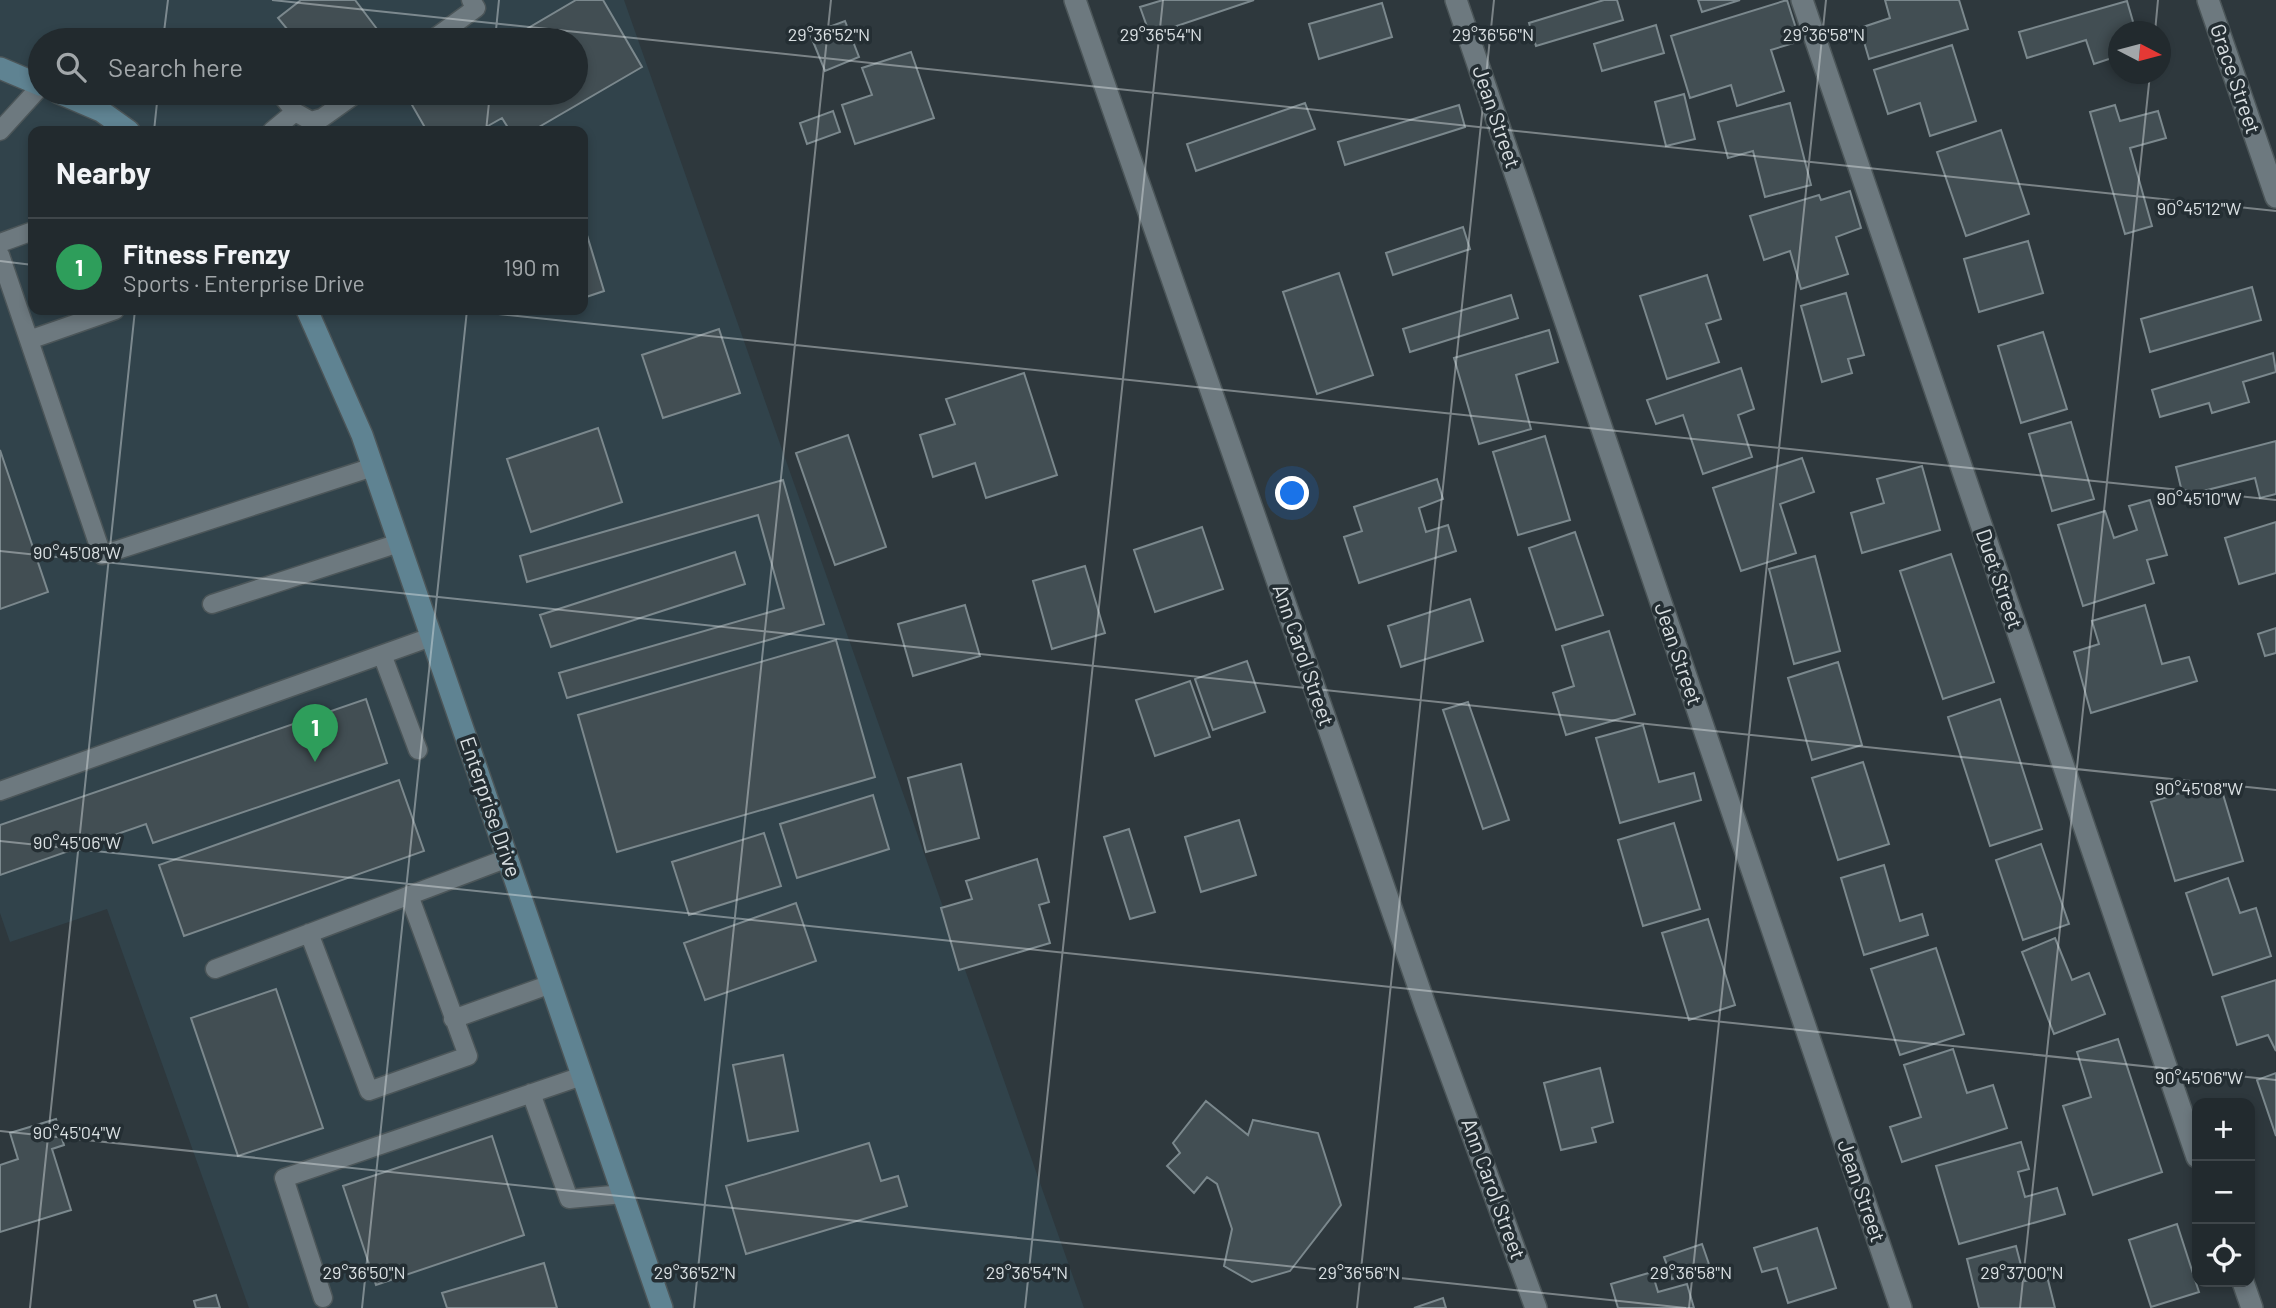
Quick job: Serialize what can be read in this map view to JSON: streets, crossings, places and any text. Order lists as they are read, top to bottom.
{
  "streets": {
    "street": [
      "Grace Street",
      "Jean Street",
      "Duet Street",
      "Ann Carol Street",
      "Enterprise Drive"
    ]
  },
  "north": "right",
  "page": {
    "search": "Search here",
    "heading": "Nearby",
    "list": [
      {
        "mark": "1",
        "name": "Fitness Frenzy",
        "note": "Sports · Enterprise Drive",
        "value": "190 m"
      }
    ],
    "pins": "1",
    "map_buttons": ["+", "−"]
  },
  "coordinates": [
    "29°36'52\"N",
    "29°36'54\"N",
    "29°36'56\"N",
    "29°36'58\"N",
    "90°45'12\"W",
    "90°45'10\"W",
    "90°45'08\"W",
    "90°45'06\"W",
    "90°45'04\"W",
    "29°36'50\"N",
    "29°37'00\"N"
  ]
}
